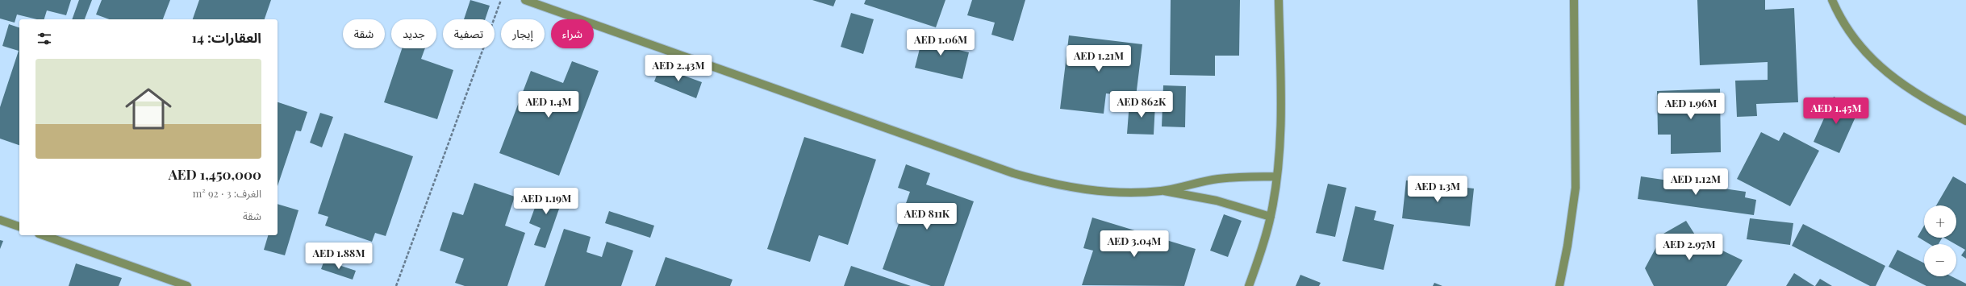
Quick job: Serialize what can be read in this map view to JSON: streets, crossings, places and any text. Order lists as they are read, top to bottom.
{
  "page": {
    "chip": [
      "شراء",
      "إيجار",
      "تصفية",
      "جديد",
      "شقة"
    ],
    "heading": "العقارات: 14",
    "price": [
      "AED 1.06M",
      "AED 1.21M",
      "AED 2.43M",
      "AED 1.4M",
      "AED 862K",
      "AED 1.96M",
      "AED 1.45M",
      "AED 1.12M",
      "AED 1.3M",
      "AED 1.19M",
      "AED 811K",
      "AED 3.04M",
      "AED 2.97M",
      "AED 1.88M"
    ],
    "list": [
      {
        "name": "AED 1,450,000",
        "note": "الغرف: 3 · 92 m² · شقة"
      }
    ],
    "map_buttons": ["+", "−"]
  }
}
